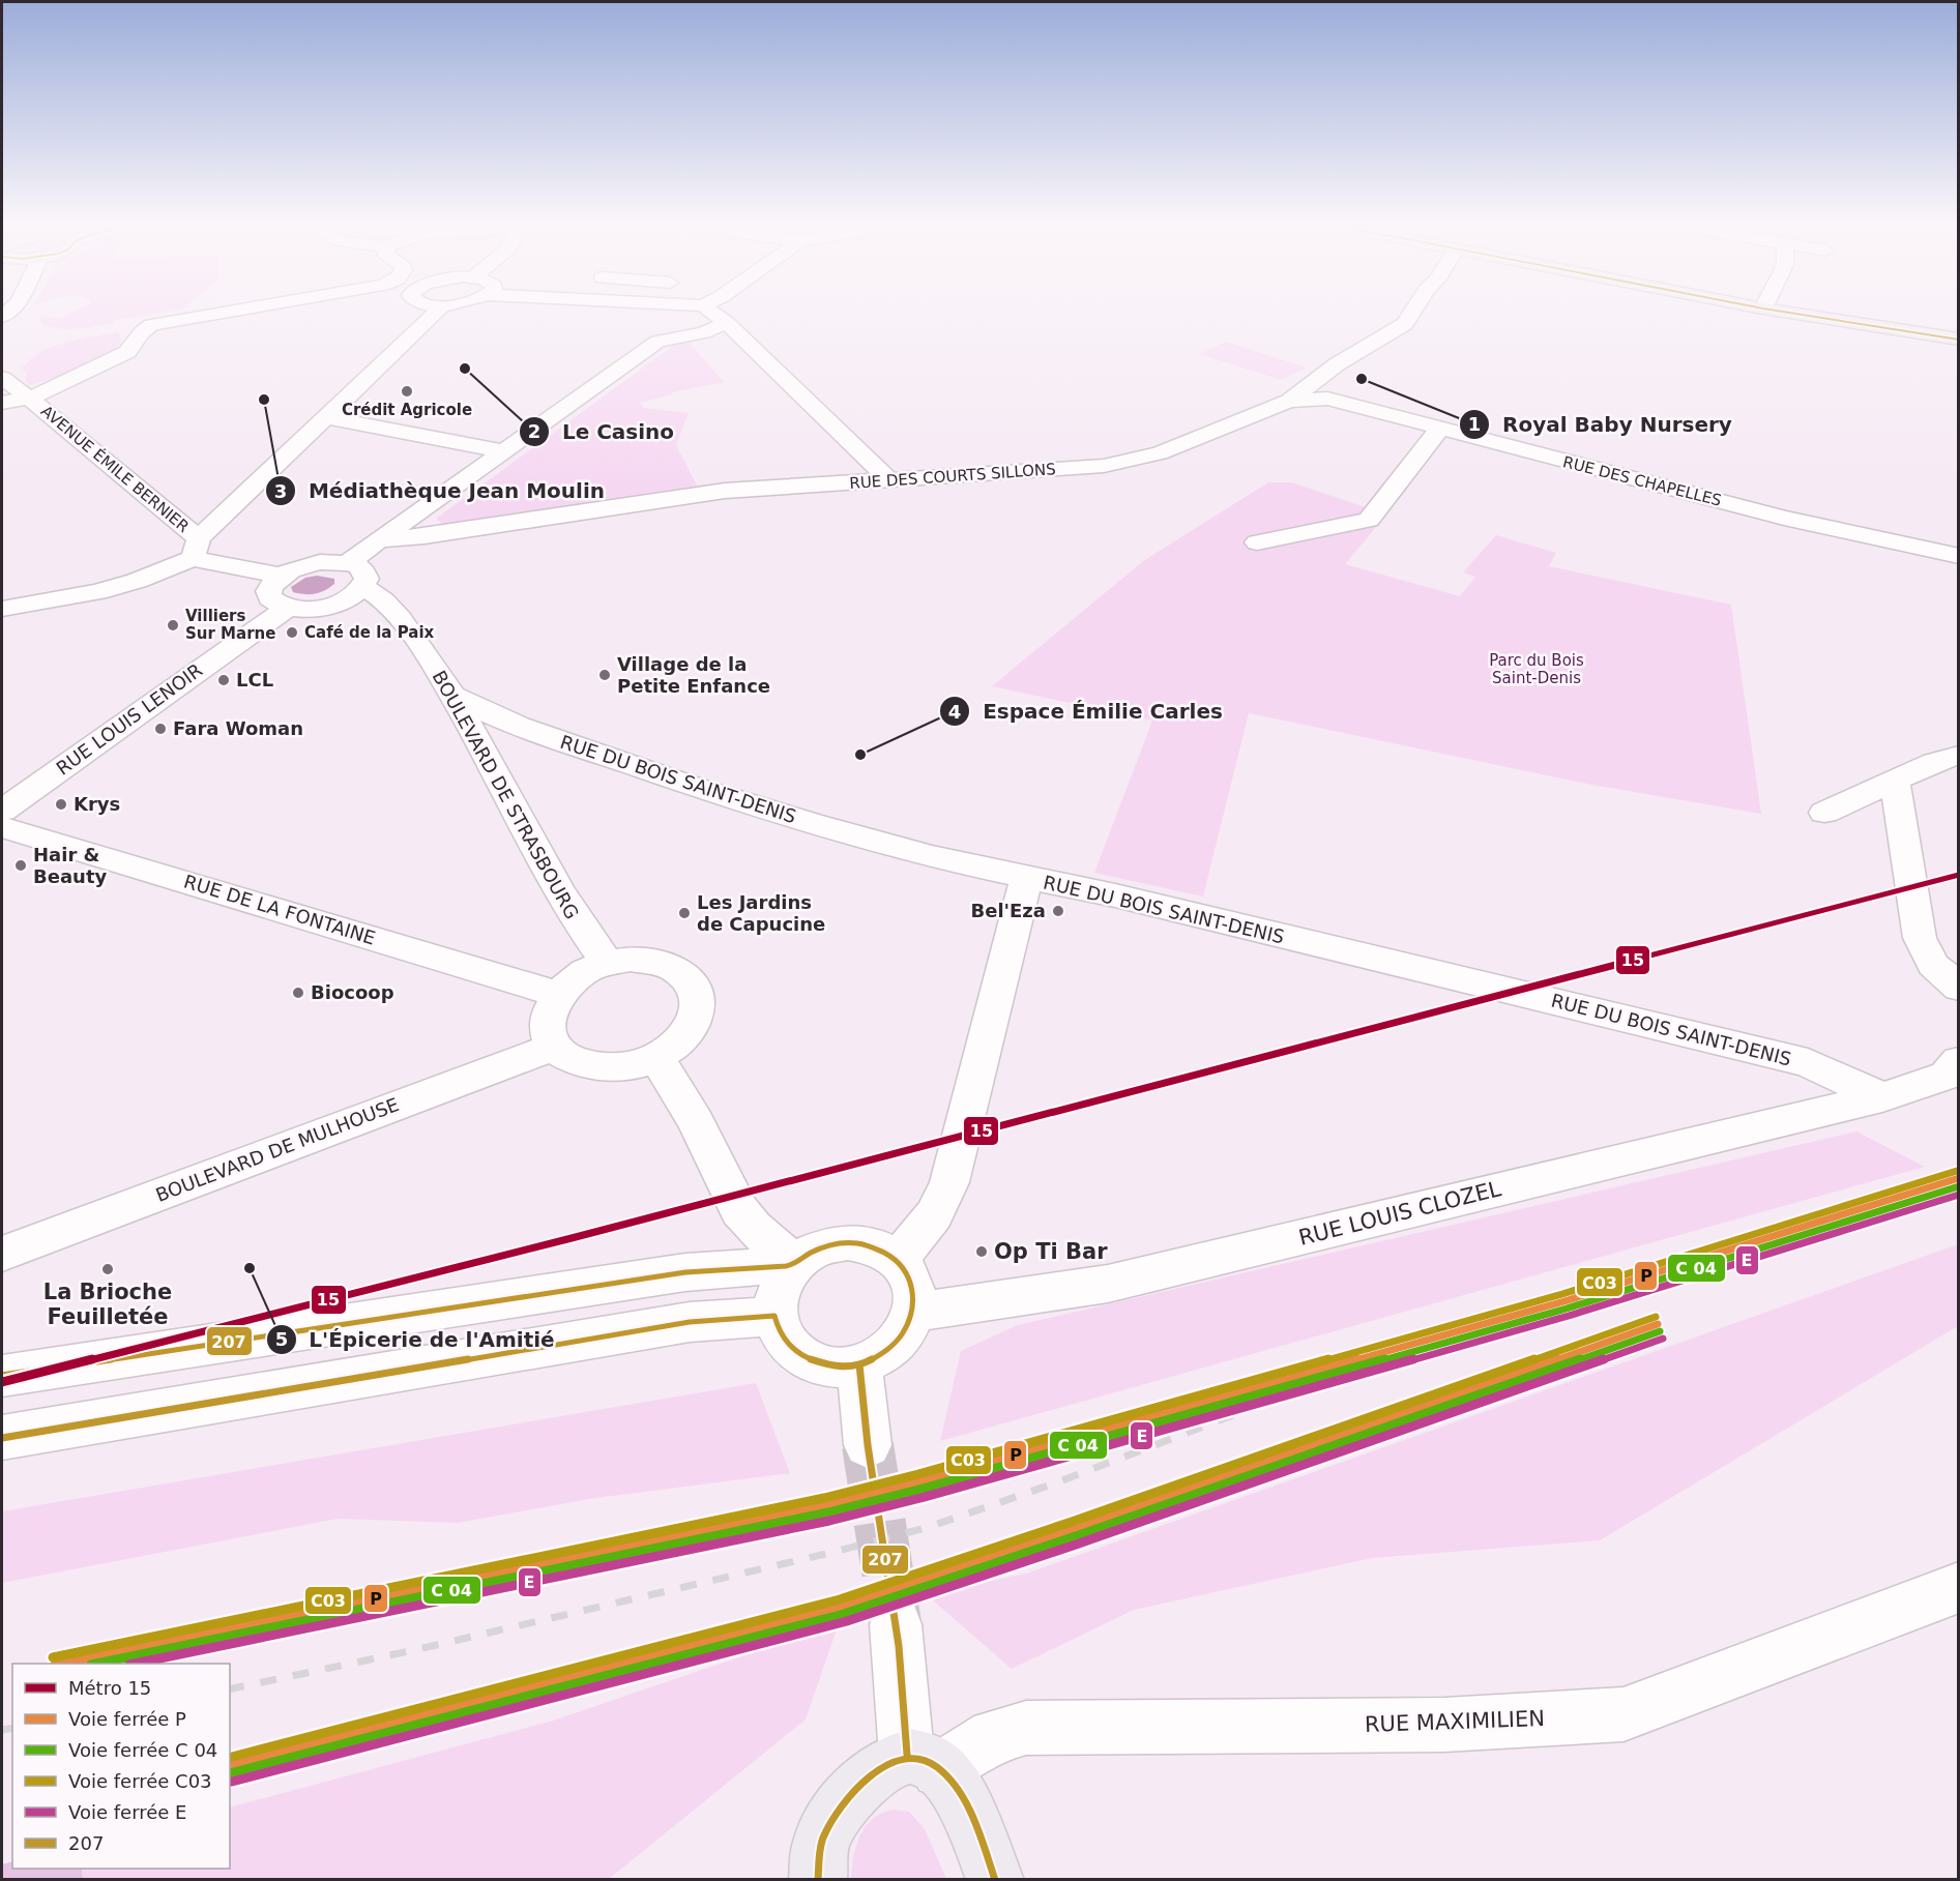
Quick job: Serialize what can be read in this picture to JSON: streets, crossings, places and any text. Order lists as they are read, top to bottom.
{
  "streets": {
    "street": [
      "AVENUE ÉMILE BERNIER",
      "RUE DES COURTS SILLONS",
      "RUE DES CHAPELLES",
      "RUE LOUIS LENOIR",
      "RUE DU BOIS SAINT-DENIS",
      "BOULEVARD DE STRASBOURG",
      "RUE DE LA FONTAINE",
      "BOULEVARD DE MULHOUSE",
      "RUE LOUIS CLOZEL",
      "RUE MAXIMILIEN"
    ]
  },
  "crossings": [
    ["RUE DES COURTS SILLONS", "RUE DES CHAPELLES"],
    ["RUE DU BOIS SAINT-DENIS", "BOULEVARD DE STRASBOURG"],
    ["RUE DU BOIS SAINT-DENIS", "RUE LOUIS CLOZEL"],
    ["BOULEVARD DE STRASBOURG", "RUE DE LA FONTAINE"],
    ["BOULEVARD DE STRASBOURG", "BOULEVARD DE MULHOUSE"],
    ["RUE DE LA FONTAINE", "BOULEVARD DE MULHOUSE"]
  ],
  "parks": ["Parc du Bois Saint-Denis"],
  "places": [
    "Le Casino",
    "Royal Baby Nursery",
    "Crédit Agricole",
    "Médiathèque Jean Moulin",
    "Villiers Sur Marne",
    "Café de la Paix",
    "Village de la Petite Enfance",
    "LCL",
    "Fara Woman",
    "Espace Émilie Carles",
    "Krys",
    "Hair & Beauty",
    "Bel'Eza",
    "Les Jardins de Capucine",
    "Biocoop",
    "Op Ti Bar",
    "L'Épicerie de l'Amitié",
    "La Brioche Feuilletée"
  ],
  "lines": [
    "transit line 207",
    "metro line 15",
    "rail line C03",
    "rail line P",
    "rail line E"
  ],
  "legend": [
    "Métro 15",
    "Voie ferrée P",
    "Voie ferrée C 04",
    "Voie ferrée C03",
    "Voie ferrée E",
    "207"
  ]
}
